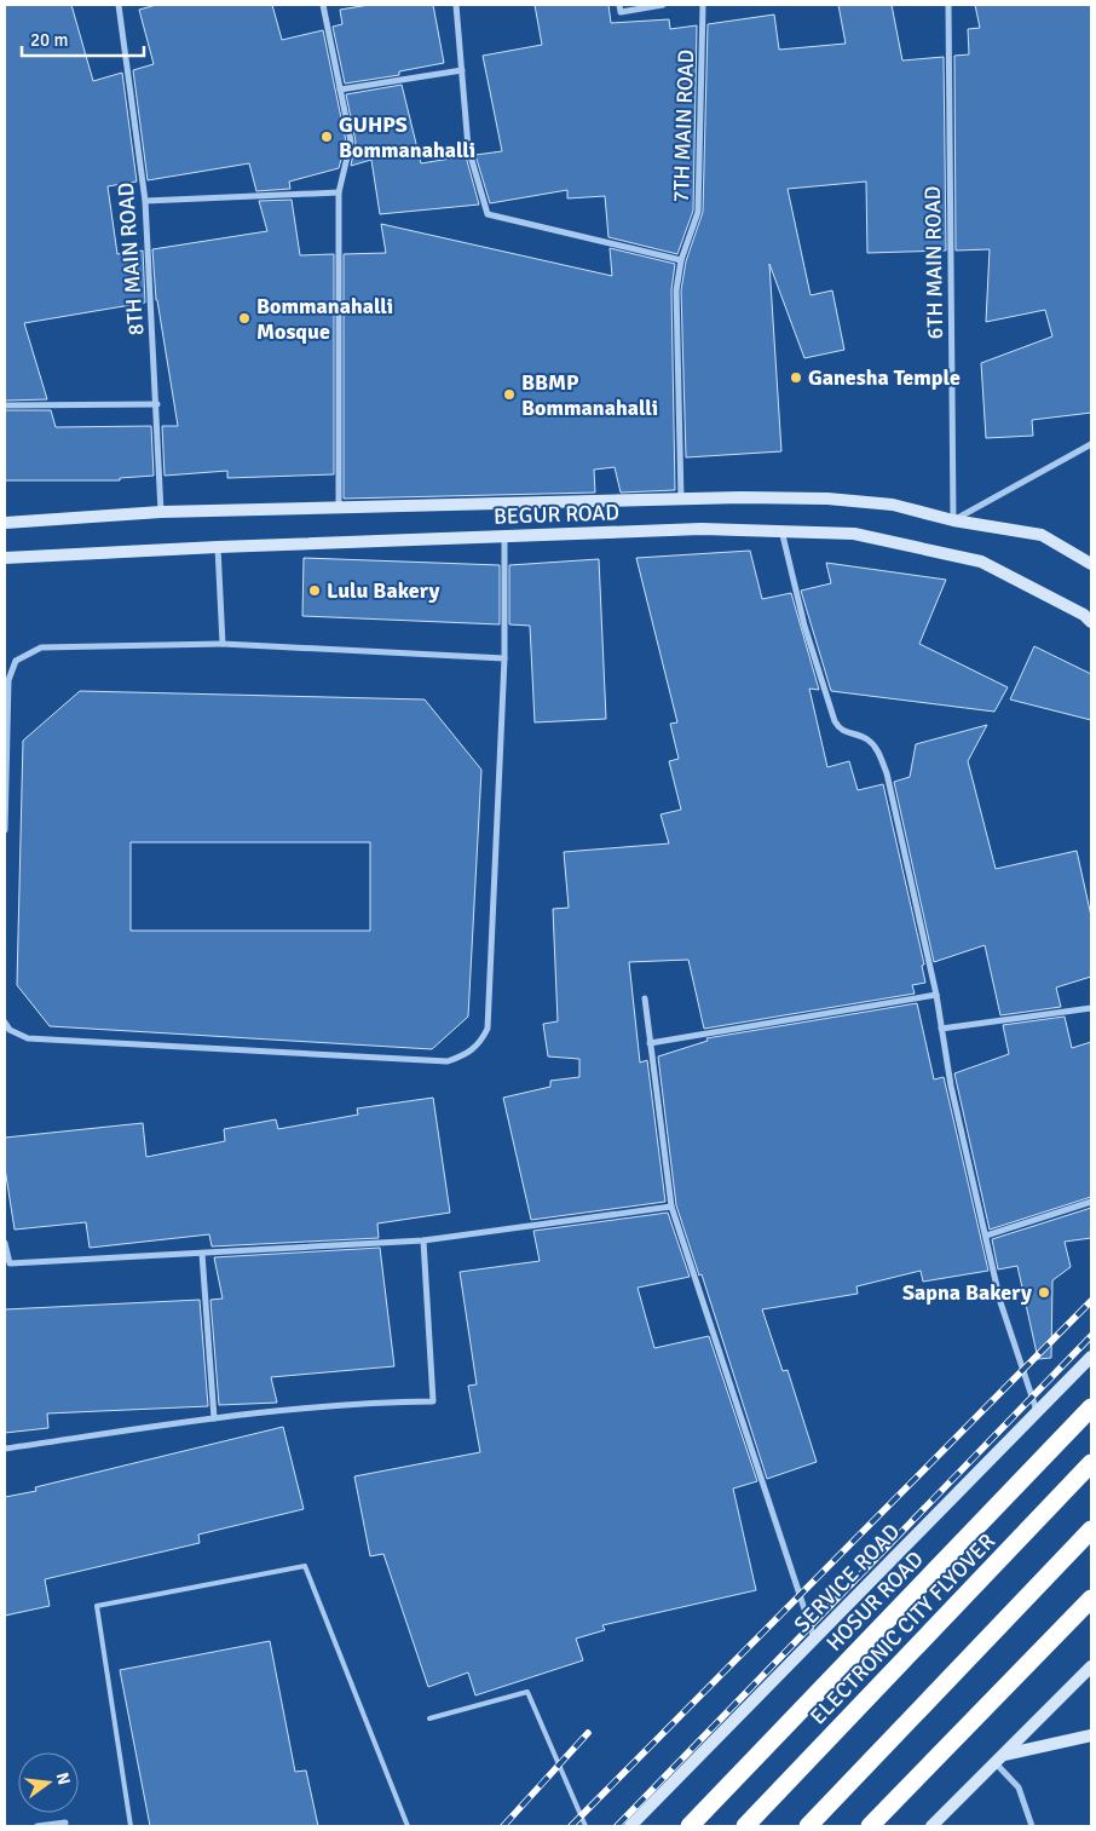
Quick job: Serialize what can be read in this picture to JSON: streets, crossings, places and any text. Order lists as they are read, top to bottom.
{
  "streets": {
    "highway": ["HOSUR ROAD", "ELECTRONIC CITY FLYOVER"],
    "main road": ["BEGUR ROAD", "SERVICE ROAD"],
    "street": ["7TH MAIN ROAD", "8TH MAIN ROAD", "6TH MAIN ROAD"]
  },
  "crossings": [
    ["7TH MAIN ROAD", "BEGUR ROAD"],
    ["8TH MAIN ROAD", "BEGUR ROAD"],
    ["6TH MAIN ROAD", "BEGUR ROAD"]
  ],
  "places": [
    "GUHPS Bommanahalli",
    "Bommanahalli Mosque",
    "Ganesha Temple",
    "BBMP Bommanahalli",
    "Lulu Bakery",
    "Sapna Bakery"
  ],
  "scale_bar": "20 m",
  "north": "right"
}
